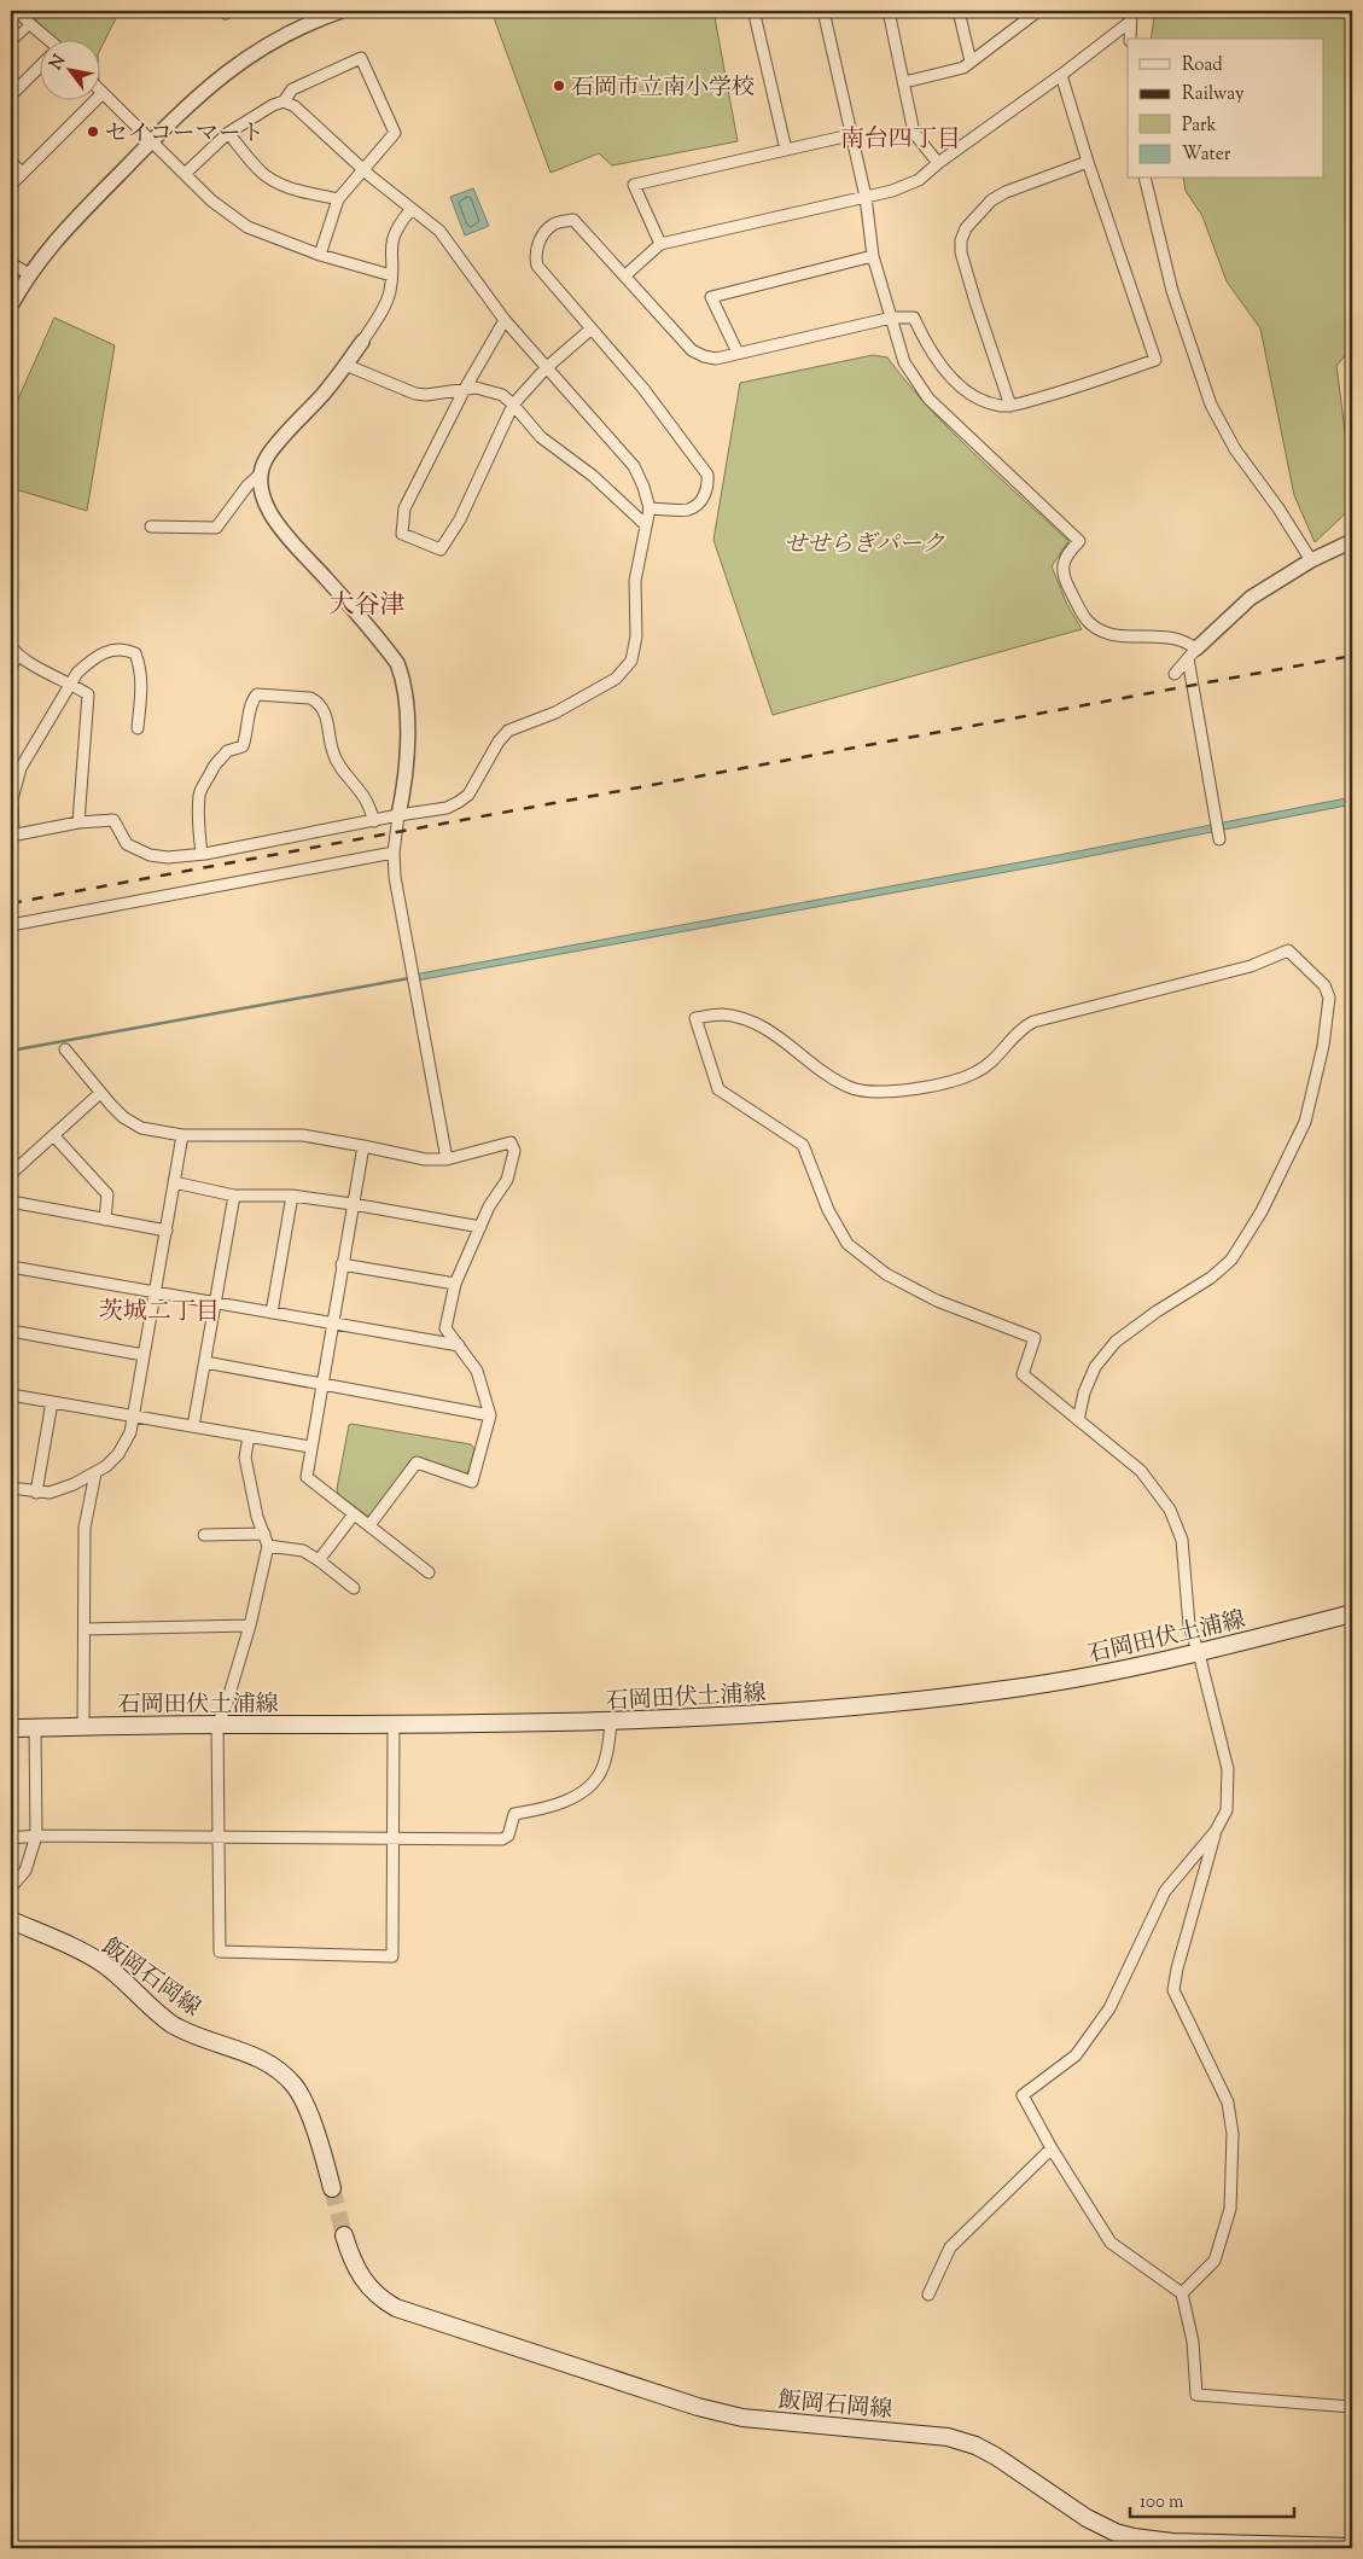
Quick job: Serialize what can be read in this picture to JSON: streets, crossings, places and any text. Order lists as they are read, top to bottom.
{
  "streets": {
    "main road": ["石岡田伏土浦線", "飯岡石岡線"]
  },
  "districts": ["南台四丁目", "大谷津", "茨城二丁目"],
  "parks": ["せせらぎパーク"],
  "places": ["石岡市立南小学校", "セイコーマート"],
  "legend": [
    "Road",
    "Railway",
    "Park",
    "Water"
  ],
  "scale_bar": "100 m",
  "north": "top left"
}
